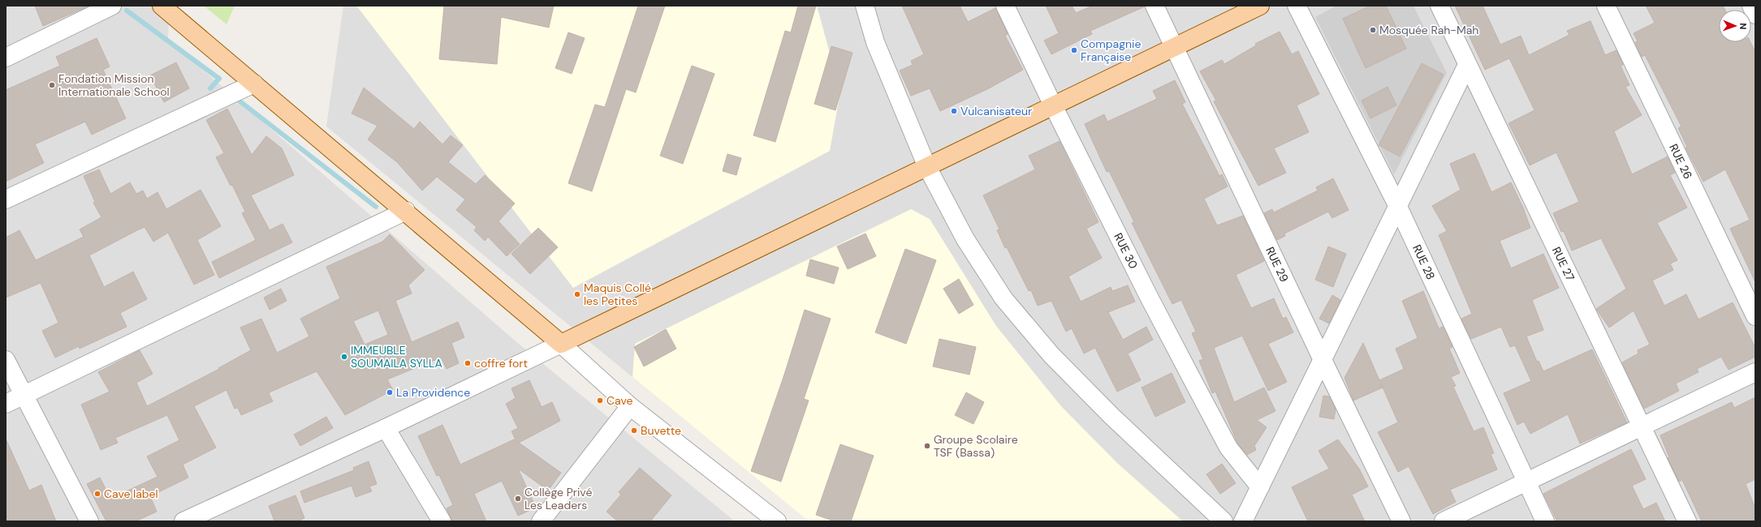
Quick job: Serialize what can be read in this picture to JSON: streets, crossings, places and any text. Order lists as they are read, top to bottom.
{
  "streets": {
    "street": [
      "RUE 26",
      "RUE 30",
      "RUE 28",
      "RUE 27",
      "RUE 29"
    ]
  },
  "places": [
    "Mosquée Rah-Mah",
    "Compagnie Française",
    "Fondation Mission Internationale School",
    "Vulcanisateur",
    "Maquis Collé les Petites",
    "IMMEUBLE SOUMAILA SYLLA",
    "coffre fort",
    "La Providence",
    "Cave",
    "Buvette",
    "Groupe Scolaire TSF (Bassa)",
    "Cave label",
    "Collège Privé Les Leaders"
  ],
  "north": "right"
}
